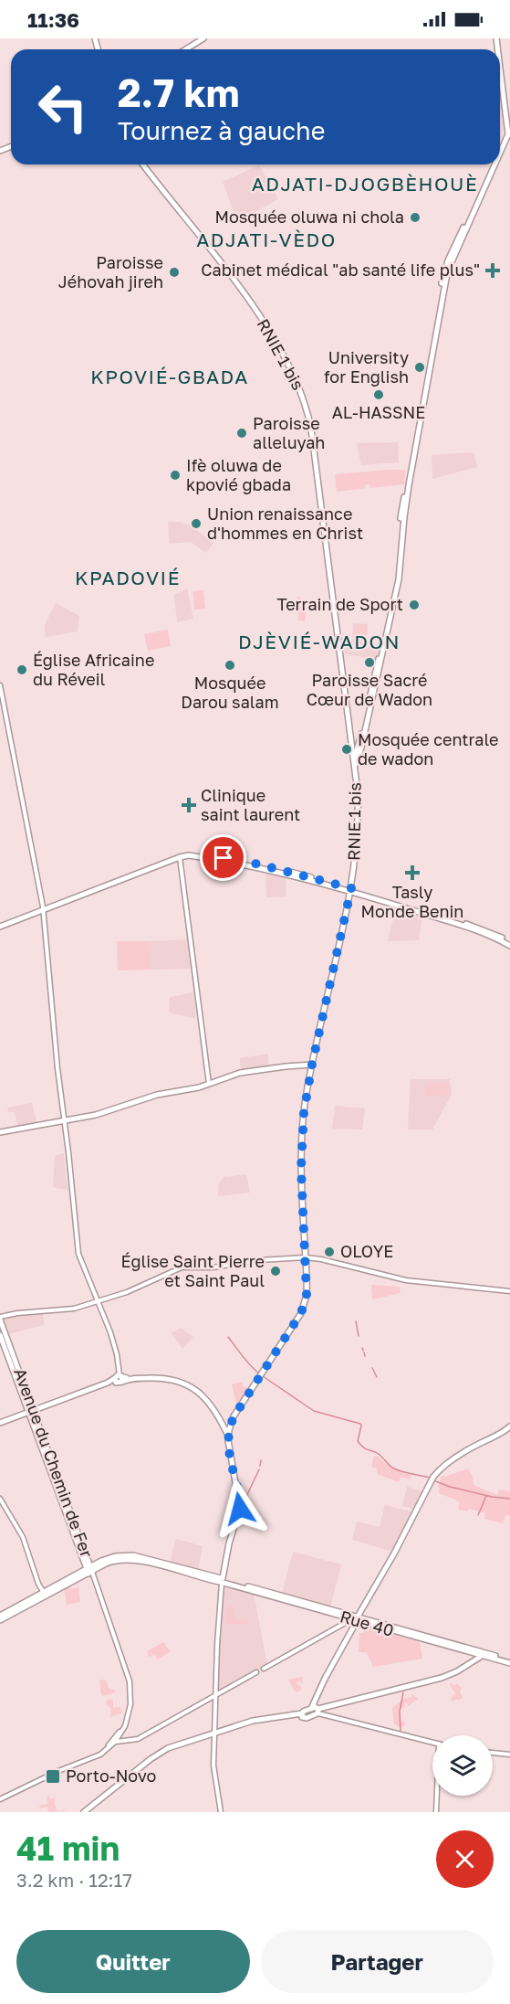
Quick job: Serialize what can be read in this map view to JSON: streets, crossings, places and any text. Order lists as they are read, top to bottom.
{
  "streets": {
    "main road": ["RNIE 1 bis", "Avenue du Chemin de Fer", "Rue 40"]
  },
  "crossings": [
    ["RNIE 1 bis", "Rue 40"],
    ["Avenue du Chemin de Fer", "Rue 40"]
  ],
  "districts": [
    "ADJATI-DJOGBÈHOUÈ",
    "ADJATI-VÈDO",
    "KPOVIÉ-GBADA",
    "KPADOVIÉ",
    "DJÈVIÉ-WADON"
  ],
  "places": {
    "other": [
      "Mosquée oluwa ni chola",
      "Paroisse Jéhovah jireh",
      "University for English",
      "AL-HASSNE",
      "Paroisse alleluyah",
      "Ifè oluwa de kpovié gbada",
      "Union renaissance d'hommes en Christ",
      "Terrain de Sport",
      "Paroisse Sacré Cœur de Wadon",
      "Mosquée Darou salam",
      "Église Africaine du Réveil",
      "Mosquée centrale de wadon",
      "OLOYE",
      "Église Saint Pierre et Saint Paul"
    ],
    "health": ["Cabinet médical \"ab santé life plus\"", "Clinique saint laurent", "Tasly Monde Benin"],
    "transit": ["Porto-Novo"]
  },
  "page": {
    "status": "11:36",
    "turn": ["2.7 km", "Tournez à gauche"],
    "heading": ["41 min", "3.2 km · 12:17"],
    "buttons": ["Quitter", "Partager"]
  }
}
